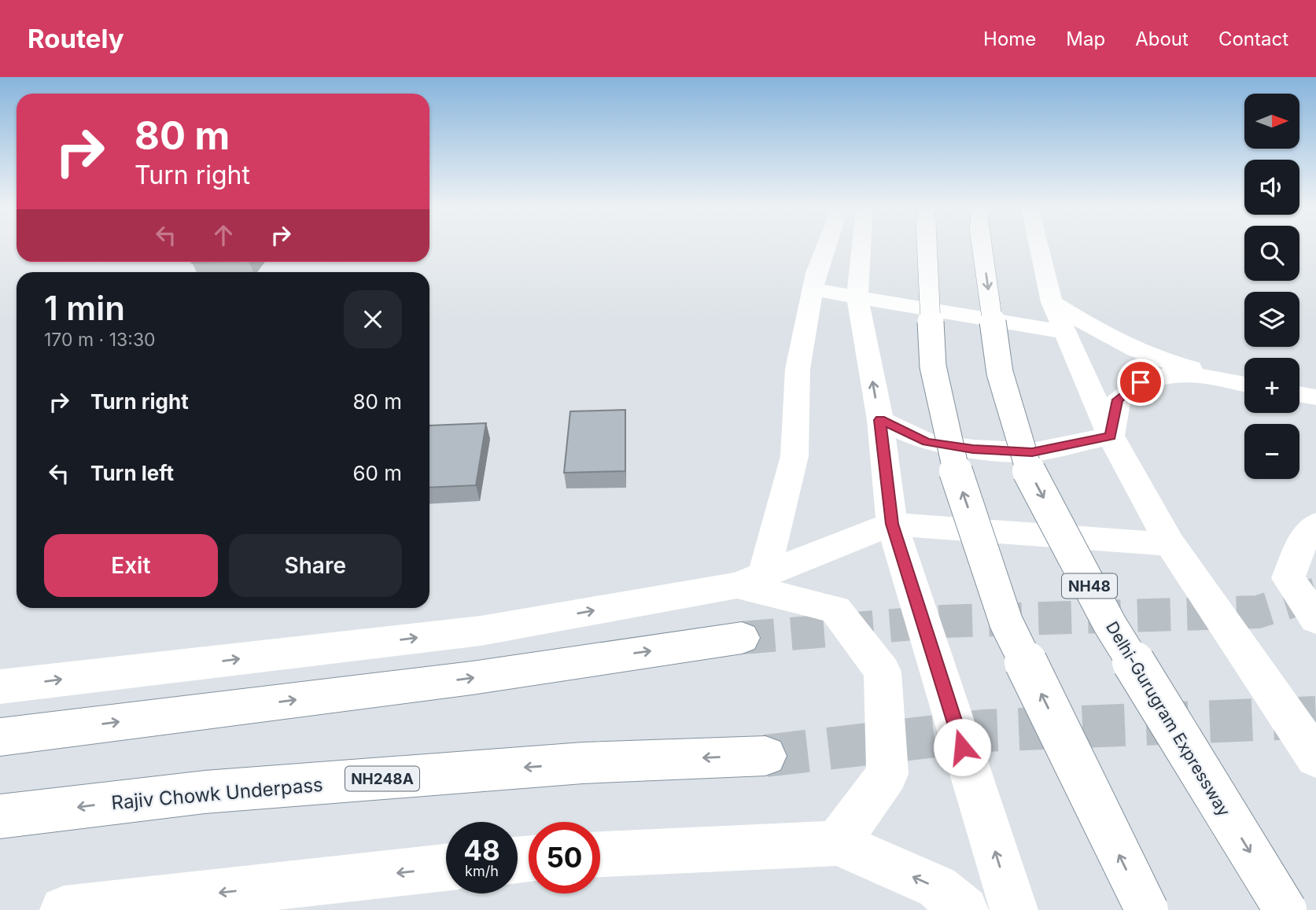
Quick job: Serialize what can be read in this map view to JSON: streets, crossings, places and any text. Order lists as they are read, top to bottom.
{
  "streets": {
    "main road": [
      "NH48",
      "Delhi-Gurugram Expressway",
      "NH248A",
      "Rajiv Chowk Underpass"
    ]
  },
  "north": "right",
  "page": {
    "header": "Routely",
    "nav": [
      "Home",
      "Map",
      "About",
      "Contact"
    ],
    "map_buttons": ["+", "−"],
    "turn": ["80 m", "Turn right"],
    "heading": ["1 min", "170 m · 13:30"],
    "list": [
      {
        "name": "Turn right",
        "value": "80 m"
      },
      {
        "name": "Turn left",
        "value": "60 m"
      }
    ],
    "buttons": ["Exit", "Share"],
    "speed": "48 km/h",
    "limit": "50"
  }
}
